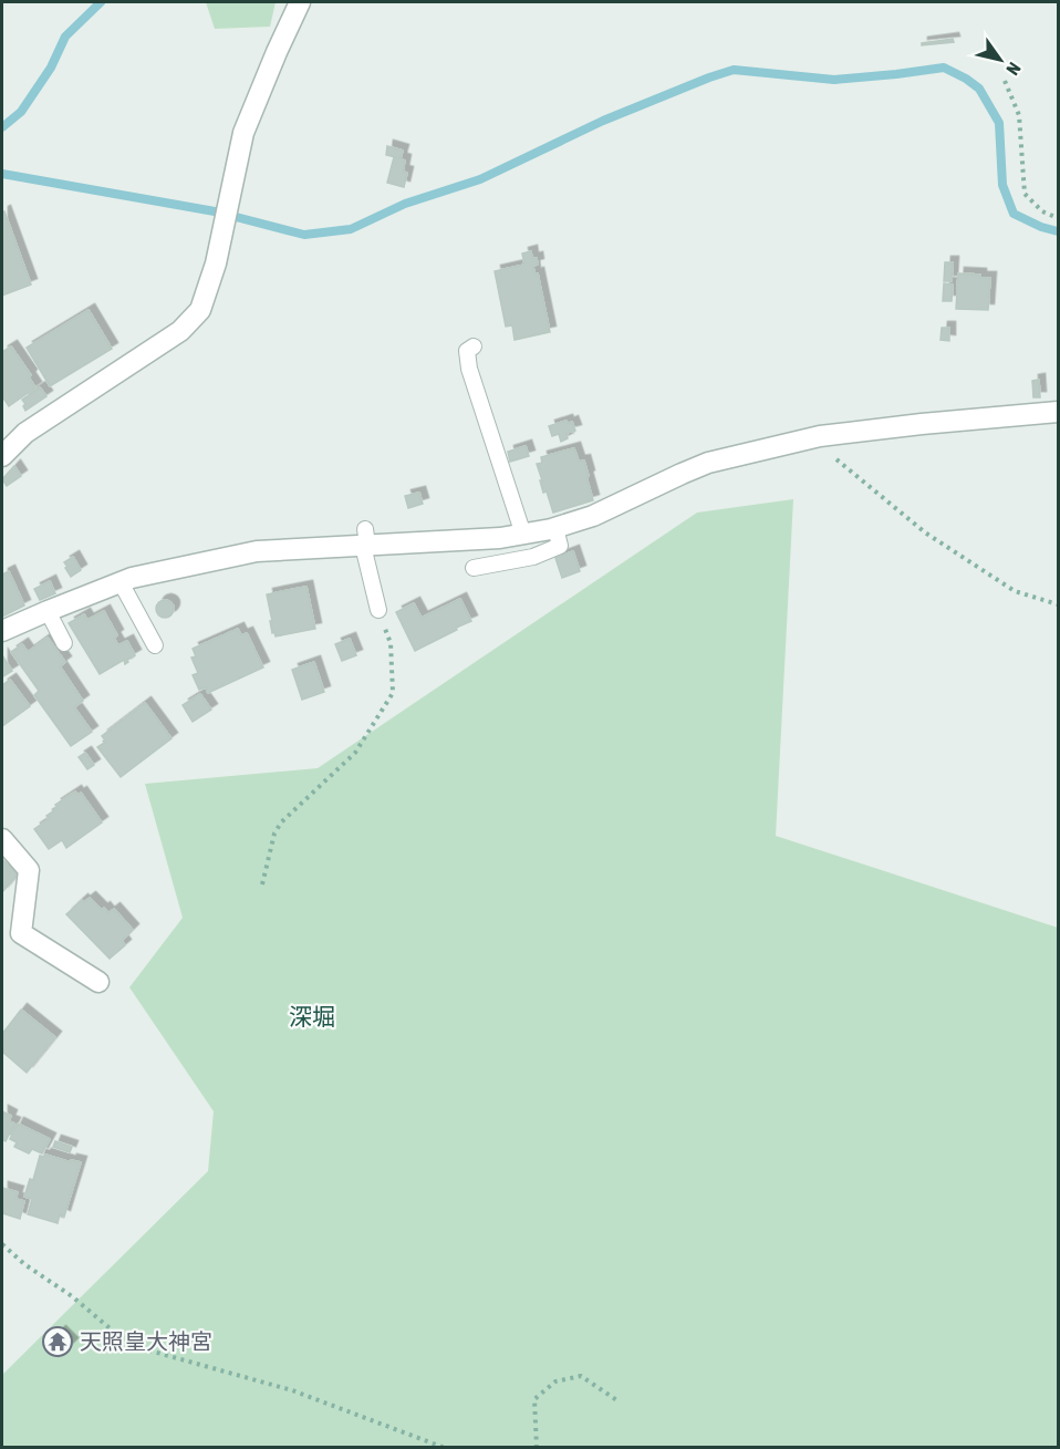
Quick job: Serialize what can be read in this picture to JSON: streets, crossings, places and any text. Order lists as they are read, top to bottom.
{
  "districts": ["深堀"],
  "places": {
    "temple": ["天照皇大神宮"]
  },
  "north": "bottom right"
}
